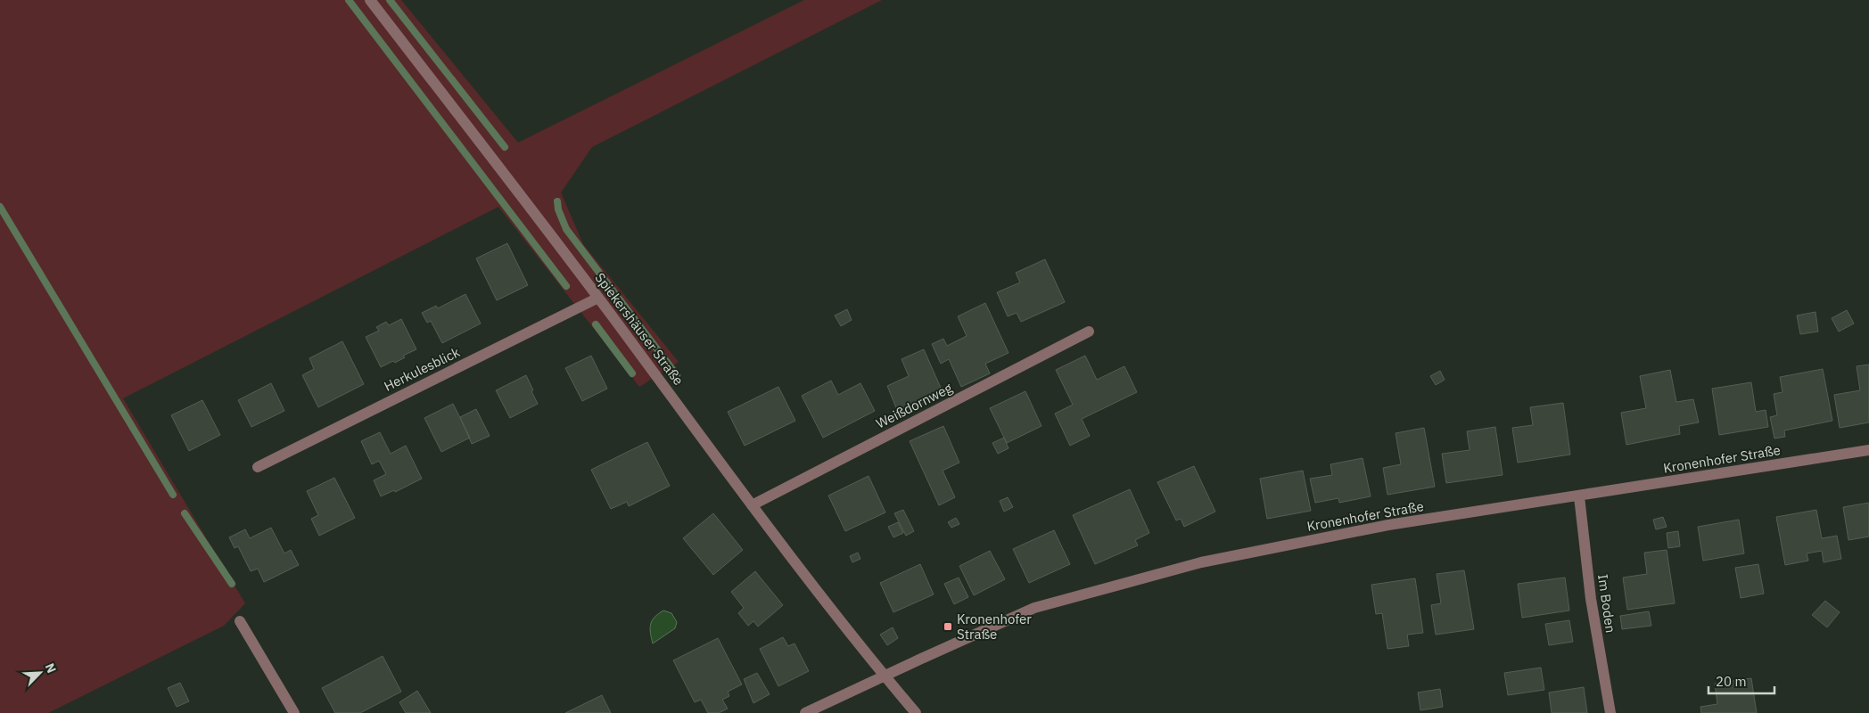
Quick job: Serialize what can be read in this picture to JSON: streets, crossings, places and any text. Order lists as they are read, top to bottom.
{
  "streets": {
    "street": [
      "Spiekershäuser Straße",
      "Herkulesblick",
      "Weißdornweg",
      "Kronenhofer Straße",
      "Im Boden"
    ]
  },
  "crossings": [
    ["Spiekershäuser Straße", "Herkulesblick"],
    ["Spiekershäuser Straße", "Weißdornweg"],
    ["Spiekershäuser Straße", "Kronenhofer Straße"],
    ["Kronenhofer Straße", "Im Boden"]
  ],
  "places": {
    "transit": ["Kronenhofer Straße"]
  },
  "scale_bar": "20 m",
  "north": "top right"
}
